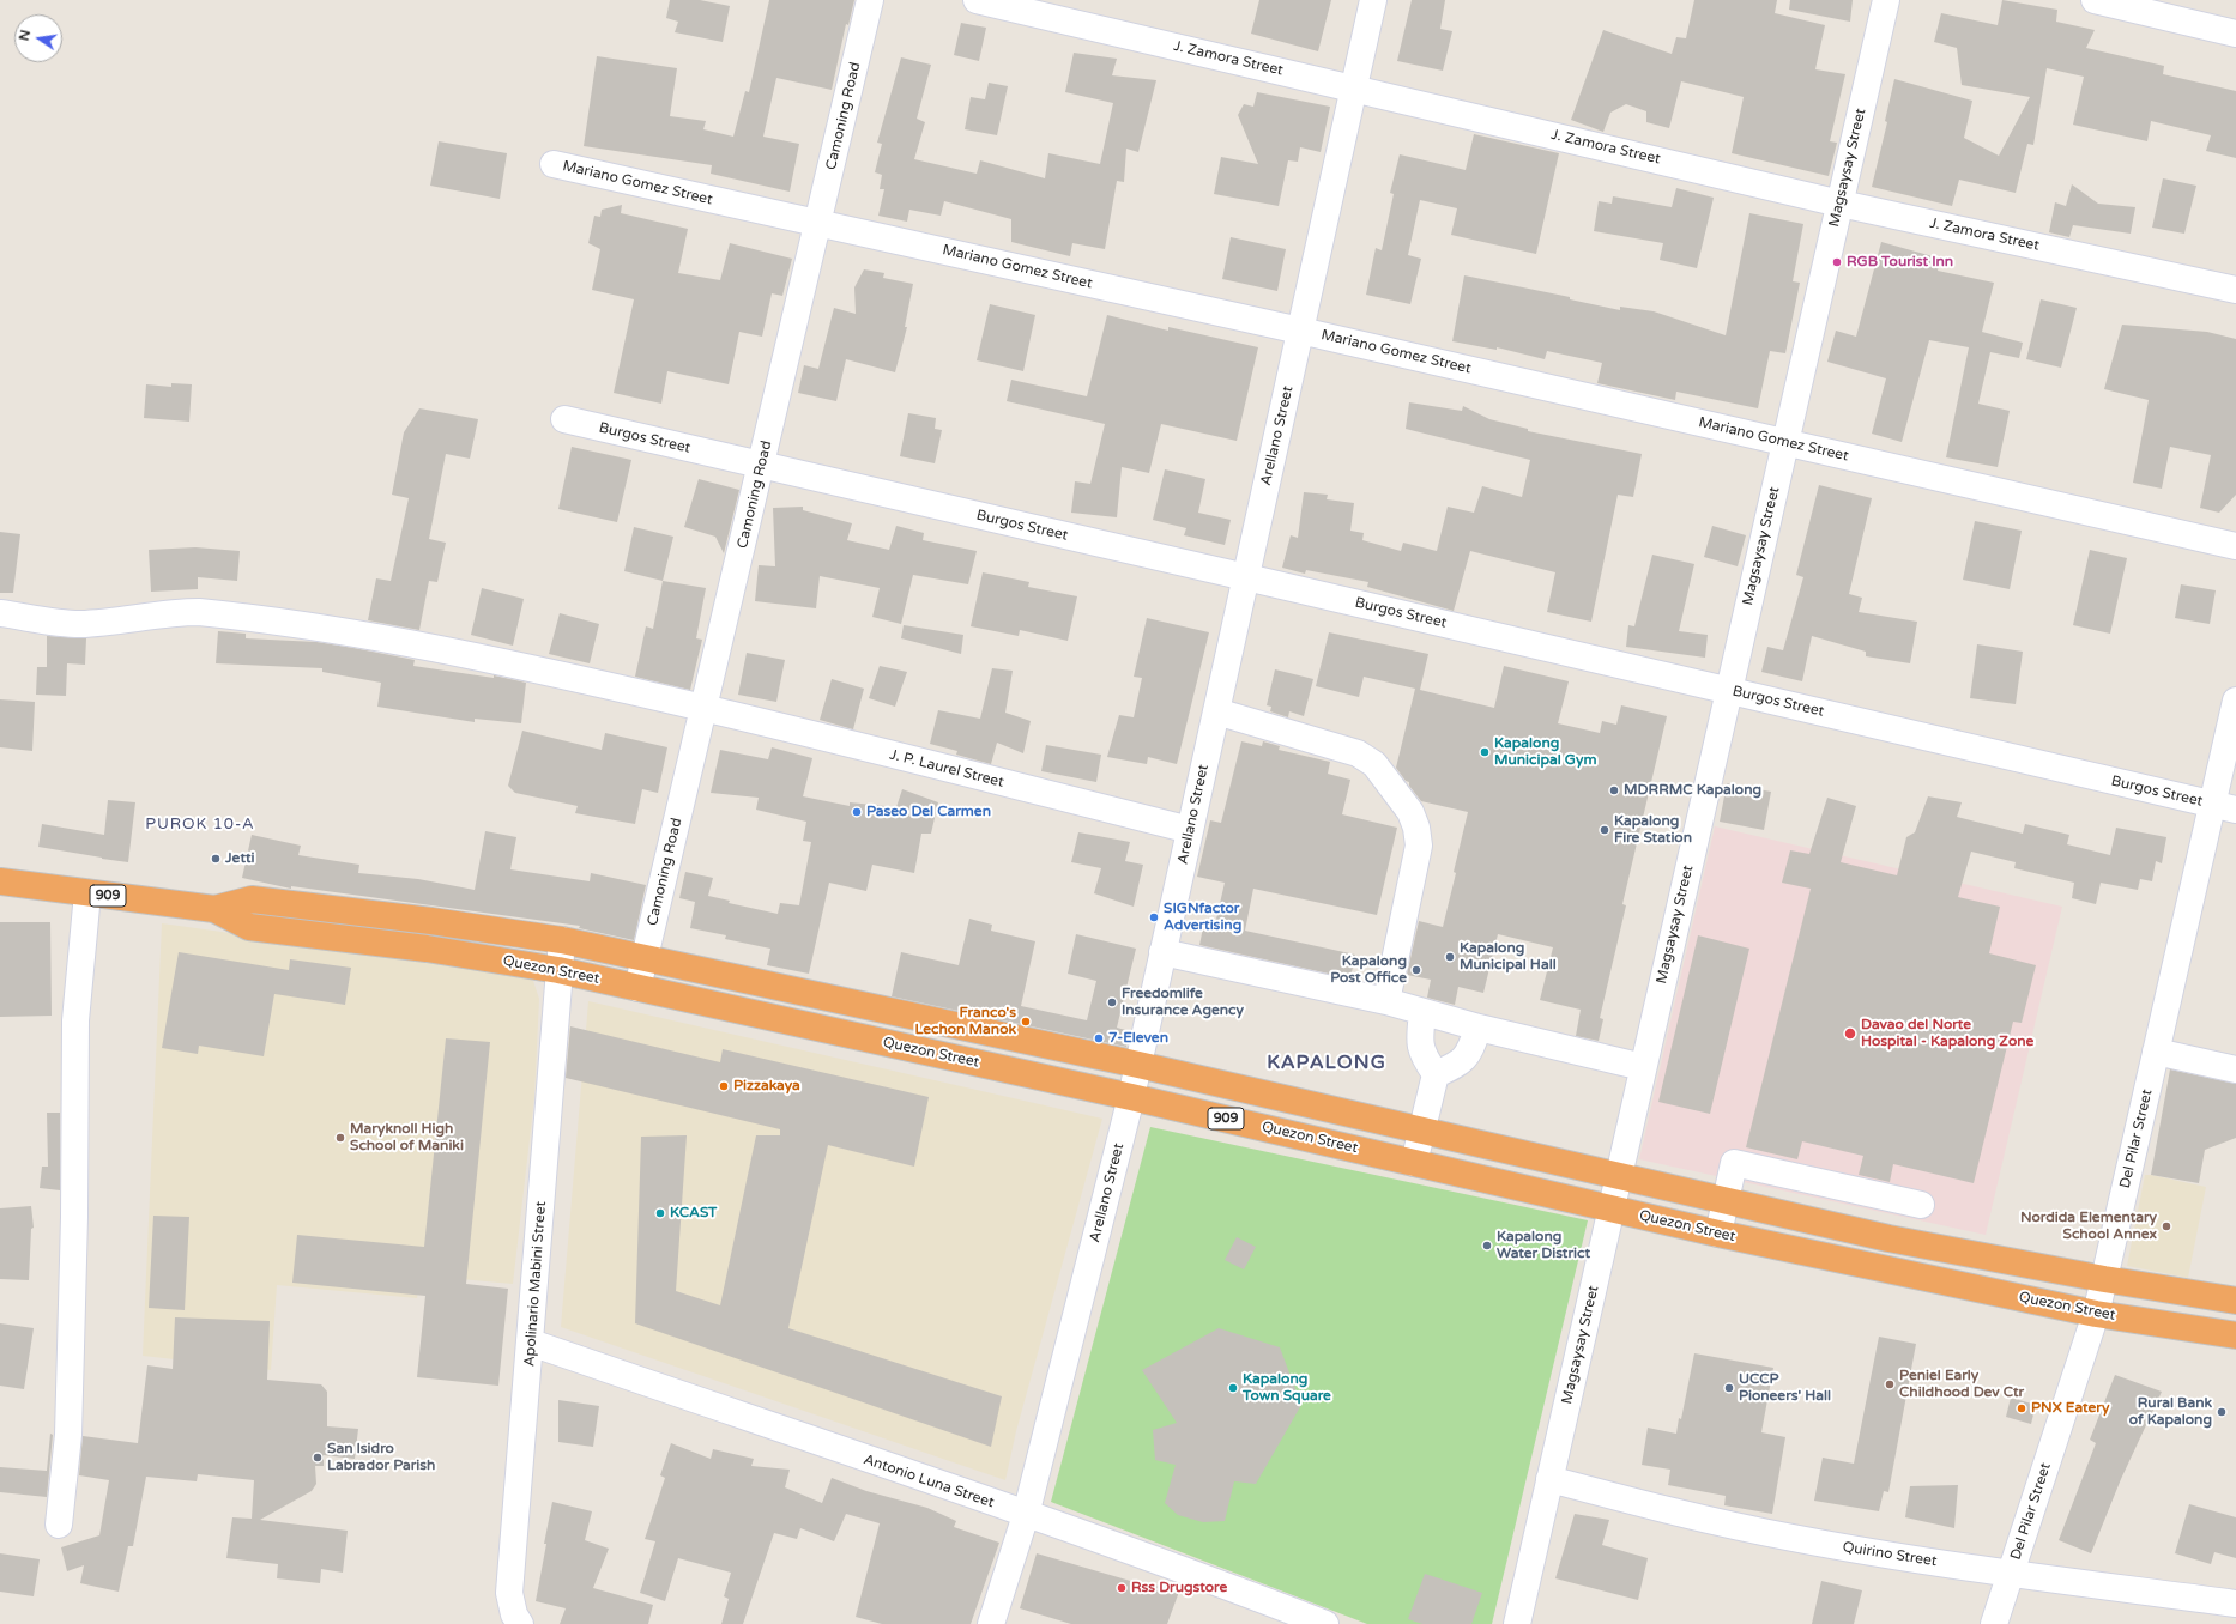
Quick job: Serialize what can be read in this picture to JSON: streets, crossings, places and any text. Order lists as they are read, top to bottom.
{
  "streets": {
    "highway": ["909", "Quezon Street"],
    "street": [
      "J. Zamora Street",
      "Camoning Road",
      "Magsaysay Street",
      "Mariano Gomez Street",
      "Arellano Street",
      "Burgos Street",
      "J. P. Laurel Street",
      "Del Pilar Street",
      "Apolinario Mabini Street",
      "Antonio Luna Street",
      "Quirino Street"
    ]
  },
  "crossings": [
    ["J. Zamora Street", "Magsaysay Street"],
    ["J. Zamora Street", "Arellano Street"],
    ["Camoning Road", "Mariano Gomez Street"],
    ["Camoning Road", "Burgos Street"],
    ["Camoning Road", "J. P. Laurel Street"],
    ["Camoning Road", "Quezon Street"],
    ["Magsaysay Street", "Mariano Gomez Street"],
    ["Magsaysay Street", "Burgos Street"],
    ["Magsaysay Street", "Quezon Street"],
    ["Magsaysay Street", "Quirino Street"],
    ["Mariano Gomez Street", "Arellano Street"],
    ["Arellano Street", "Burgos Street"],
    ["Arellano Street", "J. P. Laurel Street"],
    ["Arellano Street", "Quezon Street"],
    ["Arellano Street", "Antonio Luna Street"],
    ["Burgos Street", "Del Pilar Street"],
    ["Quezon Street", "Del Pilar Street"],
    ["Quezon Street", "Apolinario Mabini Street"],
    ["Del Pilar Street", "Quirino Street"],
    ["Apolinario Mabini Street", "Antonio Luna Street"]
  ],
  "districts": ["PUROK 10-A", "KAPALONG"],
  "places": [
    "RGB Tourist Inn",
    "Kapalong Municipal Gym",
    "MDRRMC Kapalong",
    "Paseo Del Carmen",
    "Kapalong Fire Station",
    "Jetti",
    "SIGNfactor Advertising",
    "Kapalong Municipal Hall",
    "Kapalong Post Office",
    "Freedomlife Insurance Agency",
    "Franco's Lechon Manok",
    "Davao del Norte Hospital - Kapalong Zone",
    "7-Eleven",
    "Pizzakaya",
    "Maryknoll High School of Maniki",
    "KCAST",
    "Nordida Elementary School Annex",
    "Kapalong Water District",
    "Peniel Early Childhood Dev Ctr",
    "Kapalong Town Square",
    "UCCP Pioneers' Hall",
    "PNX Eatery",
    "Rural Bank of Kapalong",
    "San Isidro Labrador Parish",
    "Rss Drugstore"
  ],
  "north": "left"
}
